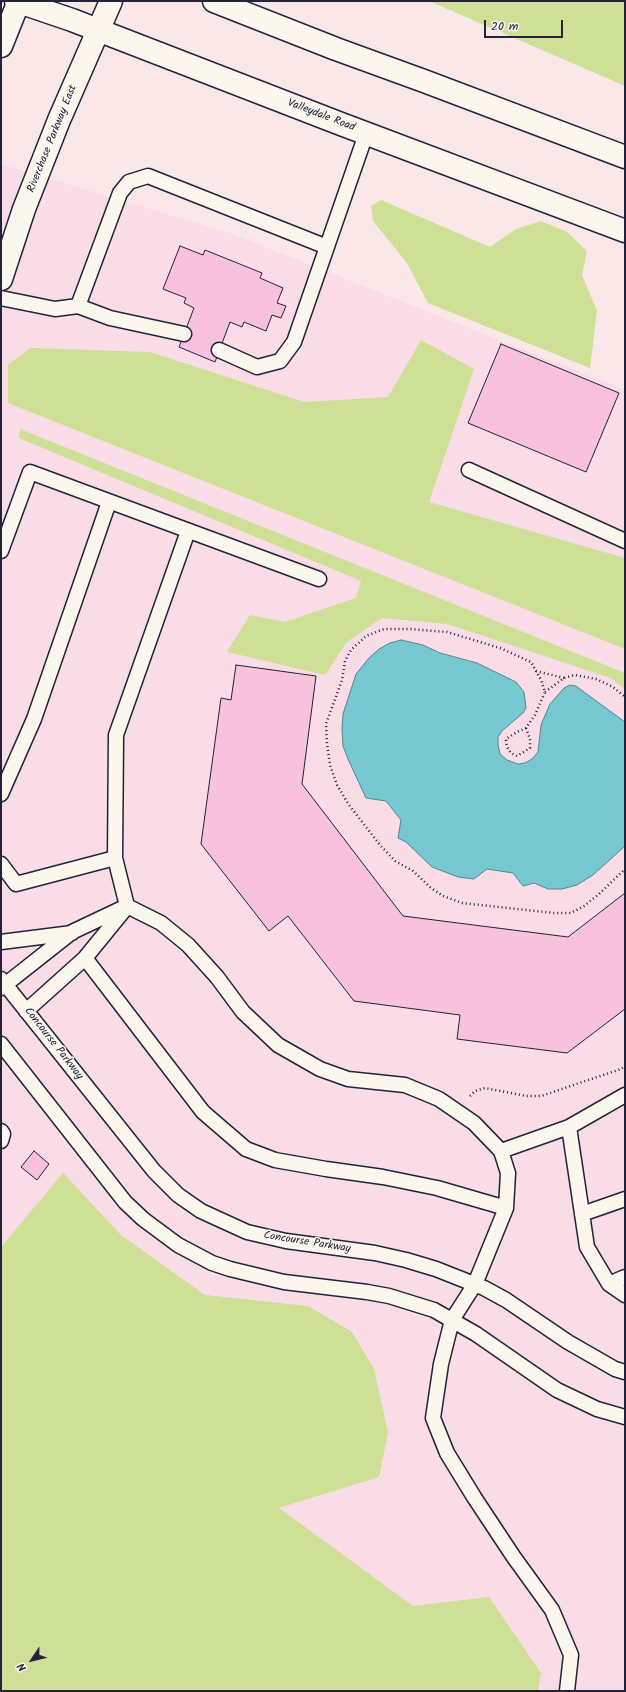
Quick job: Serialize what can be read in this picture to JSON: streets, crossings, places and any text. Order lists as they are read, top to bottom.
{
  "streets": {
    "main road": ["Valleydale Road", "Riverchase Parkway East"],
    "lane": ["Concourse Parkway"]
  },
  "crossings": [
    ["Valleydale Road", "Riverchase Parkway East"]
  ],
  "scale_bar": "20 m",
  "north": "bottom left"
}
